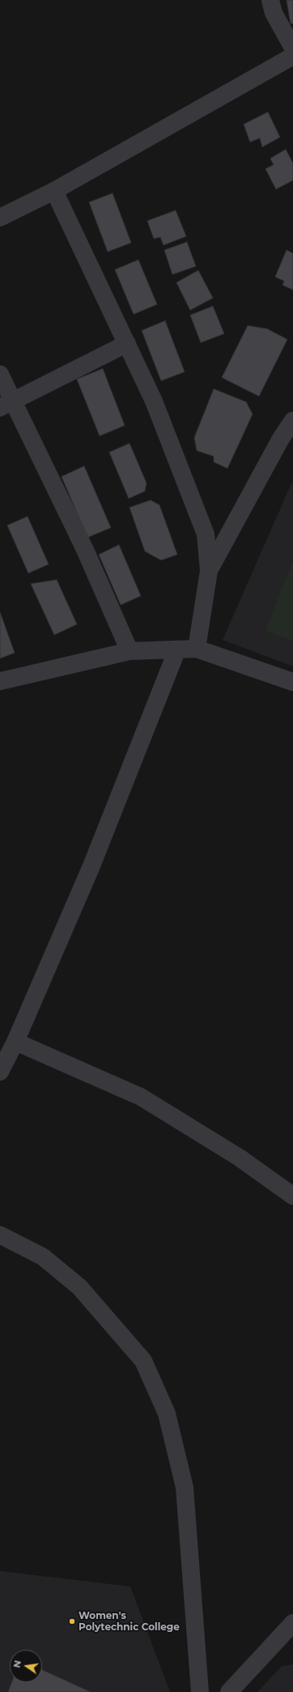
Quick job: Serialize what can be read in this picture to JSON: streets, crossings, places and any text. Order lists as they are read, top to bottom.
{
  "places": ["Women's Polytechnic College"],
  "north": "left"
}
